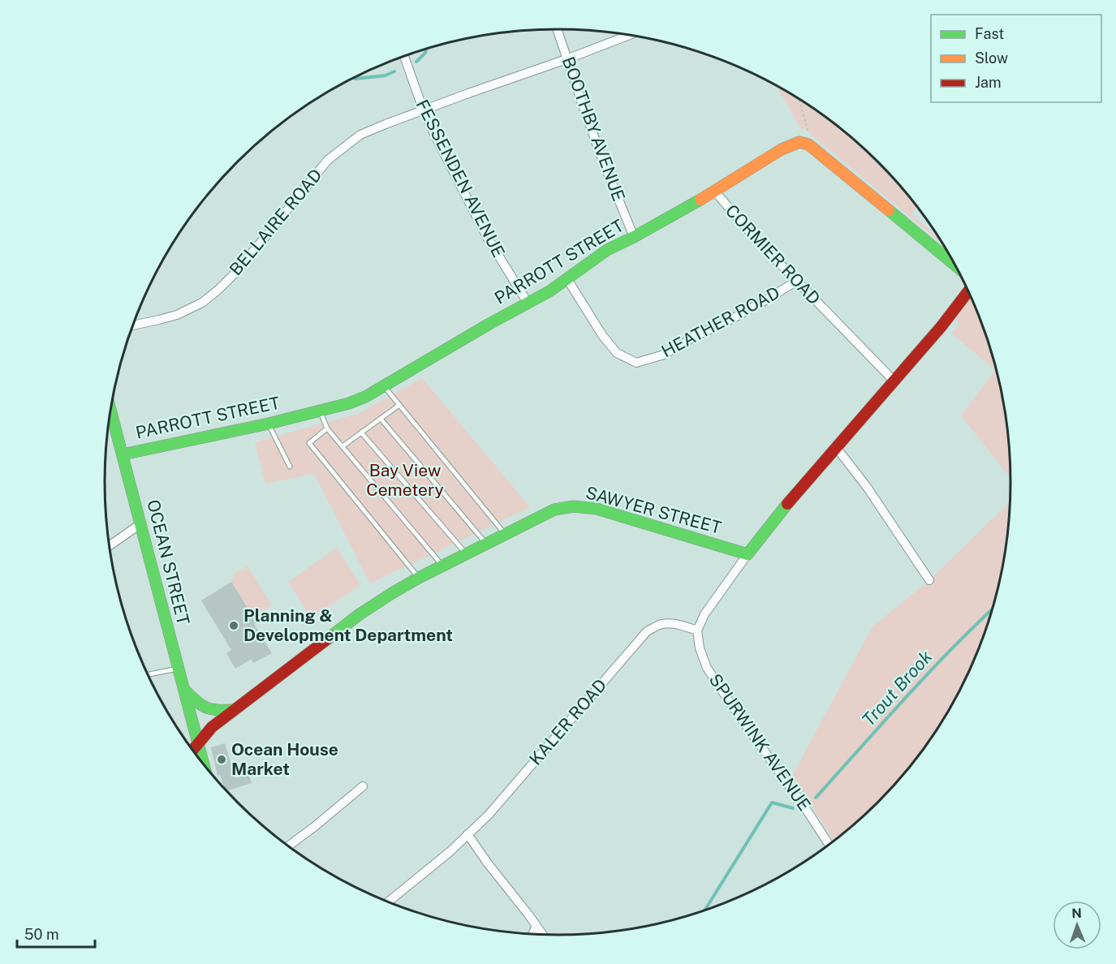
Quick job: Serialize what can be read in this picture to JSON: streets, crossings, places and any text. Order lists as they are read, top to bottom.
{
  "streets": {
    "street": [
      "BOOTHBY AVENUE",
      "FESSENDEN AVENUE",
      "BELLAIRE ROAD",
      "CORMIER ROAD",
      "PARROTT STREET",
      "HEATHER ROAD",
      "SAWYER STREET",
      "OCEAN STREET",
      "KALER ROAD",
      "SPURWINK AVENUE"
    ]
  },
  "crossings": [
    ["BOOTHBY AVENUE", "BELLAIRE ROAD"],
    ["BOOTHBY AVENUE", "PARROTT STREET"],
    ["FESSENDEN AVENUE", "BELLAIRE ROAD"],
    ["FESSENDEN AVENUE", "PARROTT STREET"],
    ["CORMIER ROAD", "PARROTT STREET"],
    ["CORMIER ROAD", "HEATHER ROAD"],
    ["PARROTT STREET", "HEATHER ROAD"],
    ["PARROTT STREET", "OCEAN STREET"],
    ["SAWYER STREET", "OCEAN STREET"],
    ["KALER ROAD", "SPURWINK AVENUE"]
  ],
  "water": ["Trout Brook"],
  "parks": ["Bay View Cemetery"],
  "places": ["Planning & Development Department", "Ocean House Market"],
  "legend": ["Fast", "Slow", "Jam"],
  "scale_bar": "50 m",
  "north": "top"
}
